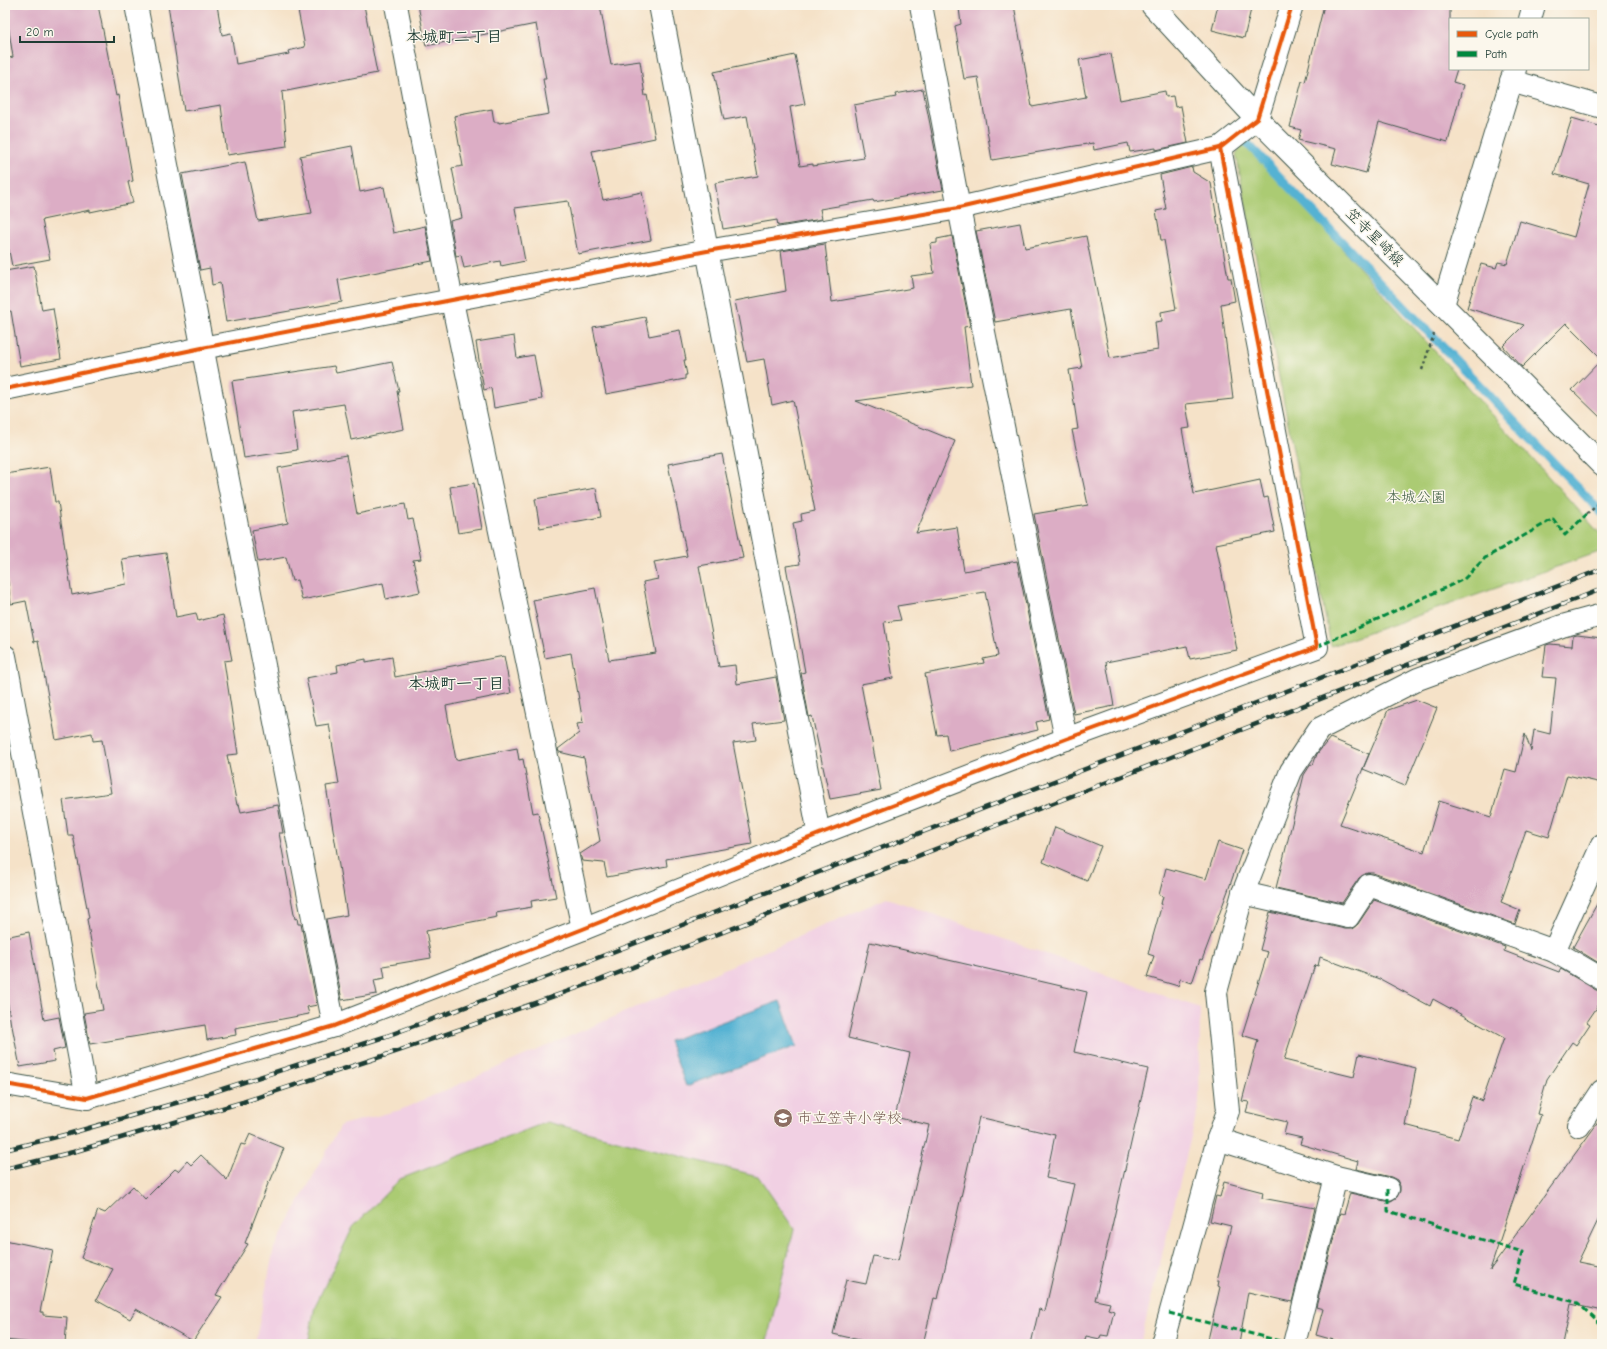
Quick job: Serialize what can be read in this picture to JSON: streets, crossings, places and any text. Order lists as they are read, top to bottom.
{
  "streets": {
    "street": ["笠寺星崎線"]
  },
  "districts": ["本城町二丁目", "本城町一丁目"],
  "parks": ["本城公園"],
  "places": {
    "school or university": ["市立笠寺小学校"]
  },
  "legend": ["Cycle path", "Path"],
  "scale_bar": "20 m"
}
